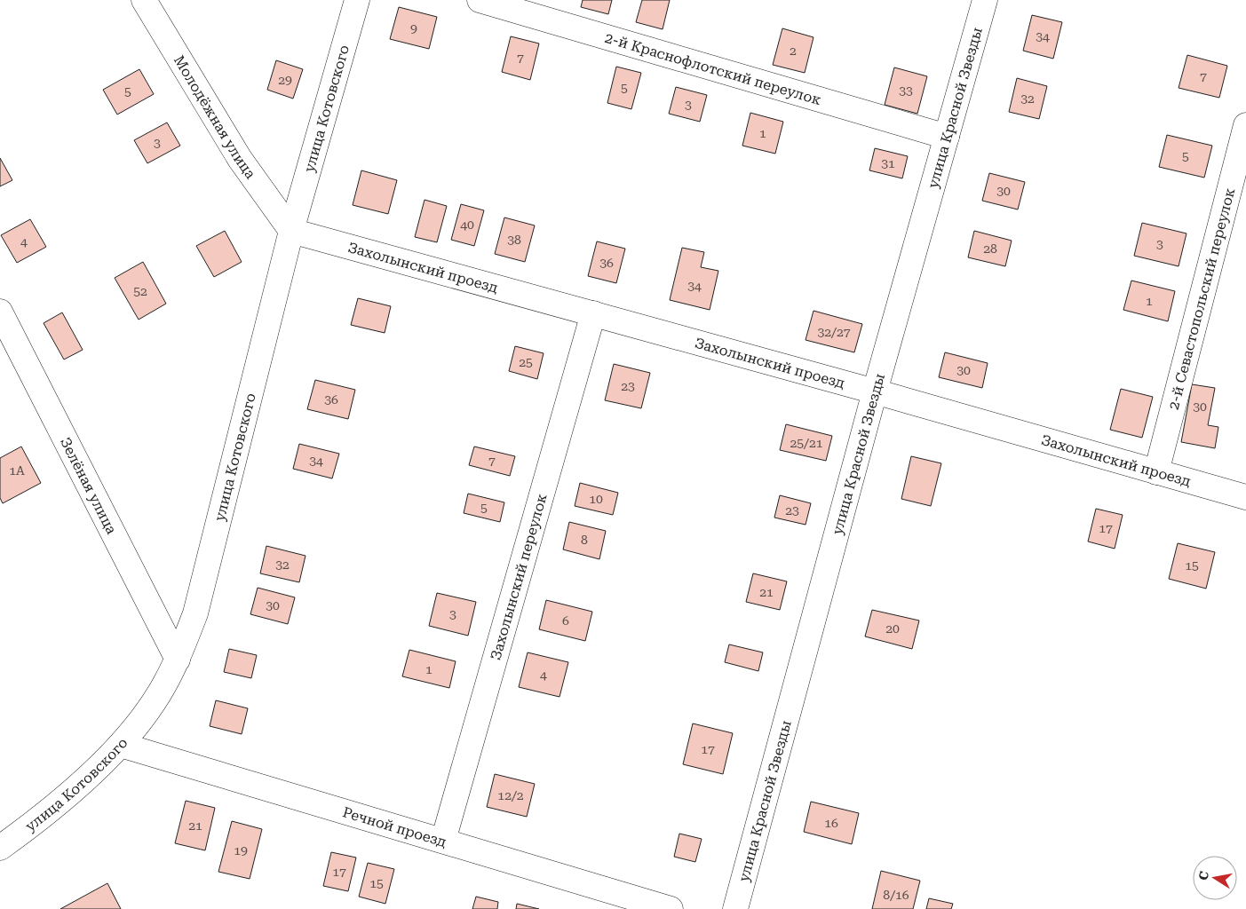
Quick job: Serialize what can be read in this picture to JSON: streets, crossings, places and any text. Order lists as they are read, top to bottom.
{
  "streets": {
    "street": [
      "2-й Краснофлотский переулок",
      "улица Красной Звезды",
      "улица Котовского",
      "Молодёжная улица",
      "Захолынский проезд",
      "2-й Севастопольский переулок",
      "Зелёная улица",
      "Захолынский переулок",
      "Речной проезд"
    ]
  },
  "crossings": [
    ["2-й Краснофлотский переулок", "улица Красной Звезды"],
    ["улица Красной Звезды", "Захолынский проезд"],
    ["улица Котовского", "Молодёжная улица"],
    ["улица Котовского", "Захолынский проезд"],
    ["улица Котовского", "Зелёная улица"],
    ["улица Котовского", "Речной проезд"],
    ["Молодёжная улица", "Захолынский проезд"],
    ["Захолынский проезд", "2-й Севастопольский переулок"],
    ["Захолынский проезд", "Захолынский переулок"],
    ["Захолынский переулок", "Речной проезд"]
  ],
  "house_numbers": [
    "9",
    "34",
    "2",
    "7",
    "7",
    "29",
    "5",
    "33",
    "5",
    "32",
    "3",
    "1",
    "3",
    "5",
    "31",
    "30",
    "40",
    "38",
    "4",
    "3",
    "28",
    "36",
    "34",
    "52",
    "1",
    "32/27",
    "25",
    "30",
    "23",
    "36",
    "30",
    "25/21",
    "34",
    "7",
    "1А",
    "10",
    "5",
    "23",
    "17",
    "8",
    "32",
    "15",
    "21",
    "30",
    "3",
    "6",
    "20",
    "1",
    "4",
    "17",
    "12/2",
    "16",
    "21",
    "19",
    "17",
    "15",
    "8/16"
  ],
  "north": "left"
}
